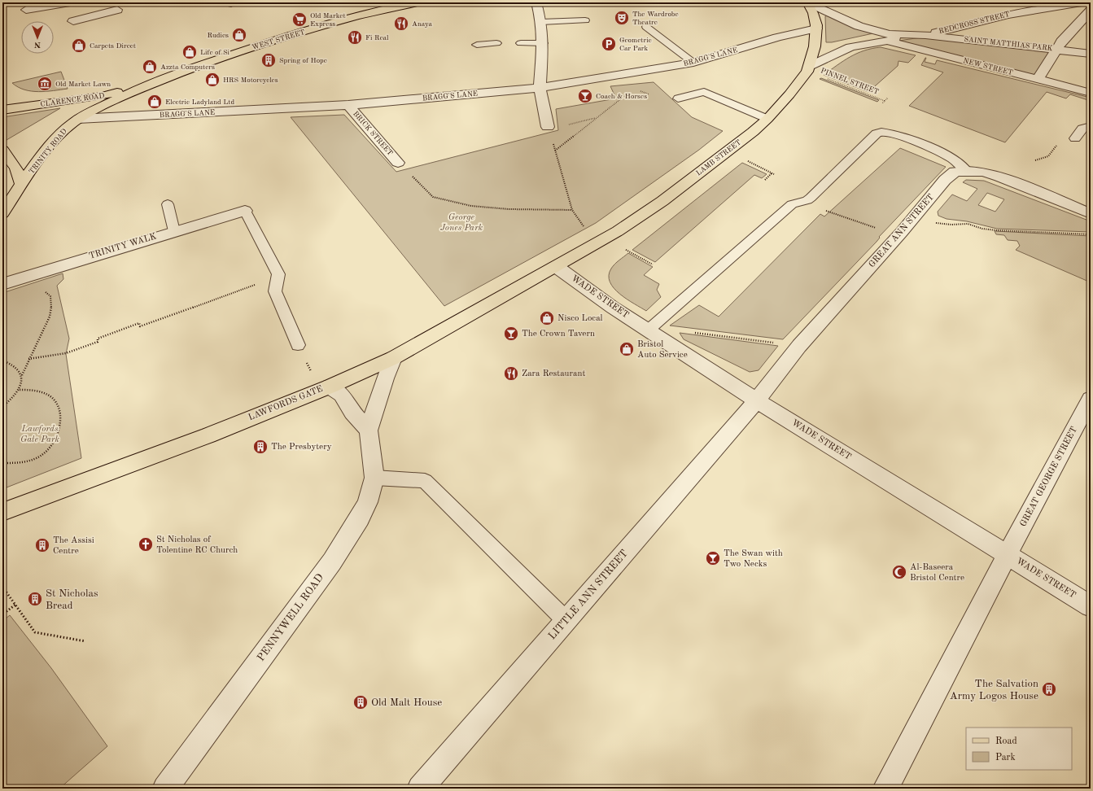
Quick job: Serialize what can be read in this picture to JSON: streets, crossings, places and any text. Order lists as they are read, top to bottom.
{
  "streets": {
    "main road": [
      "WEST STREET",
      "CLARENCE ROAD",
      "TRINITY ROAD",
      "LAMB STREET",
      "LAWFORDS GATE"
    ],
    "street": [
      "REDCROSS STREET",
      "SAINT MATTHIAS PARK",
      "BRAGG'S LANE",
      "NEW STREET",
      "BRICK STREET",
      "GREAT ANN STREET",
      "TRINITY WALK",
      "WADE STREET",
      "GREAT GEORGE STREET",
      "LITTLE ANN STREET",
      "PENNYWELL ROAD"
    ],
    "path": ["PINNEL STREET"]
  },
  "crossings": [
    ["REDCROSS STREET", "SAINT MATTHIAS PARK"],
    ["WEST STREET", "CLARENCE ROAD"],
    ["WEST STREET", "TRINITY ROAD"],
    ["SAINT MATTHIAS PARK", "NEW STREET"],
    ["SAINT MATTHIAS PARK", "PINNEL STREET"],
    ["SAINT MATTHIAS PARK", "LAMB STREET"],
    ["BRAGG'S LANE", "BRICK STREET"],
    ["BRAGG'S LANE", "TRINITY ROAD"],
    ["BRAGG'S LANE", "LAMB STREET"],
    ["PINNEL STREET", "LAMB STREET"],
    ["CLARENCE ROAD", "TRINITY ROAD"],
    ["LAMB STREET", "WADE STREET"],
    ["LAMB STREET", "LAWFORDS GATE"],
    ["GREAT ANN STREET", "WADE STREET"],
    ["GREAT ANN STREET", "LITTLE ANN STREET"],
    ["WADE STREET", "LAWFORDS GATE"],
    ["WADE STREET", "GREAT GEORGE STREET"],
    ["WADE STREET", "LITTLE ANN STREET"],
    ["LAWFORDS GATE", "PENNYWELL ROAD"]
  ],
  "parks": ["George Jones Park", "Lawfords Gate Park"],
  "places": {
    "theatre": ["The Wardrobe Theatre"],
    "supermarket": ["Old Market Express"],
    "restaurant": ["Anaya", "Fi Real", "Zara Restaurant"],
    "shop": [
      "Rudies",
      "Carpets Direct",
      "Life of Si",
      "Azzta Computers",
      "HRS Motorcycles",
      "Electric Ladyland Ltd",
      "Nisco Local",
      "Bristol Auto Service"
    ],
    "parking": ["Geometric Car Park"],
    "building": [
      "Spring of Hope",
      "The Presbytery",
      "The Assisi Centre",
      "St Nicholas Bread",
      "The Salvation Army Logos House",
      "Old Malt House"
    ],
    "museum": ["Old Market Lawn"],
    "bar": ["Coach & Horses", "The Crown Tavern", "The Swan with Two Necks"],
    "church": ["St Nicholas of Tolentine RC Church"],
    "mosque": ["Al-Baseera Bristol Centre"]
  },
  "legend": ["Road", "Park"],
  "north": "bottom"
}
